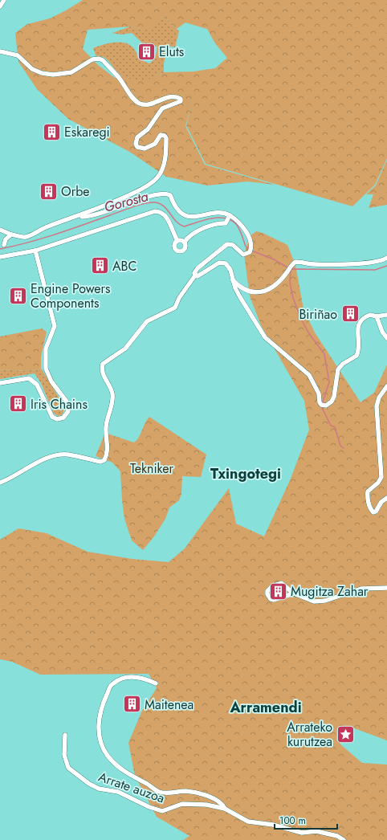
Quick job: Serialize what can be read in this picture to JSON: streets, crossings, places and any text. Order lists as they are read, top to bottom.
{
  "streets": {
    "street": ["Arrate auzoa"]
  },
  "districts": ["Txingotegi", "Arramendi"],
  "water": ["Gorosta"],
  "parks": ["Tekniker"],
  "places": {
    "building": [
      "Eluts",
      "Eskaregi",
      "Orbe",
      "ABC",
      "Engine Powers Components",
      "Biriñao",
      "Iris Chains",
      "Mugitza Zahar",
      "Maitenea"
    ],
    "place": ["Arrateko kurutzea"]
  },
  "scale_bar": "100 m"
}
